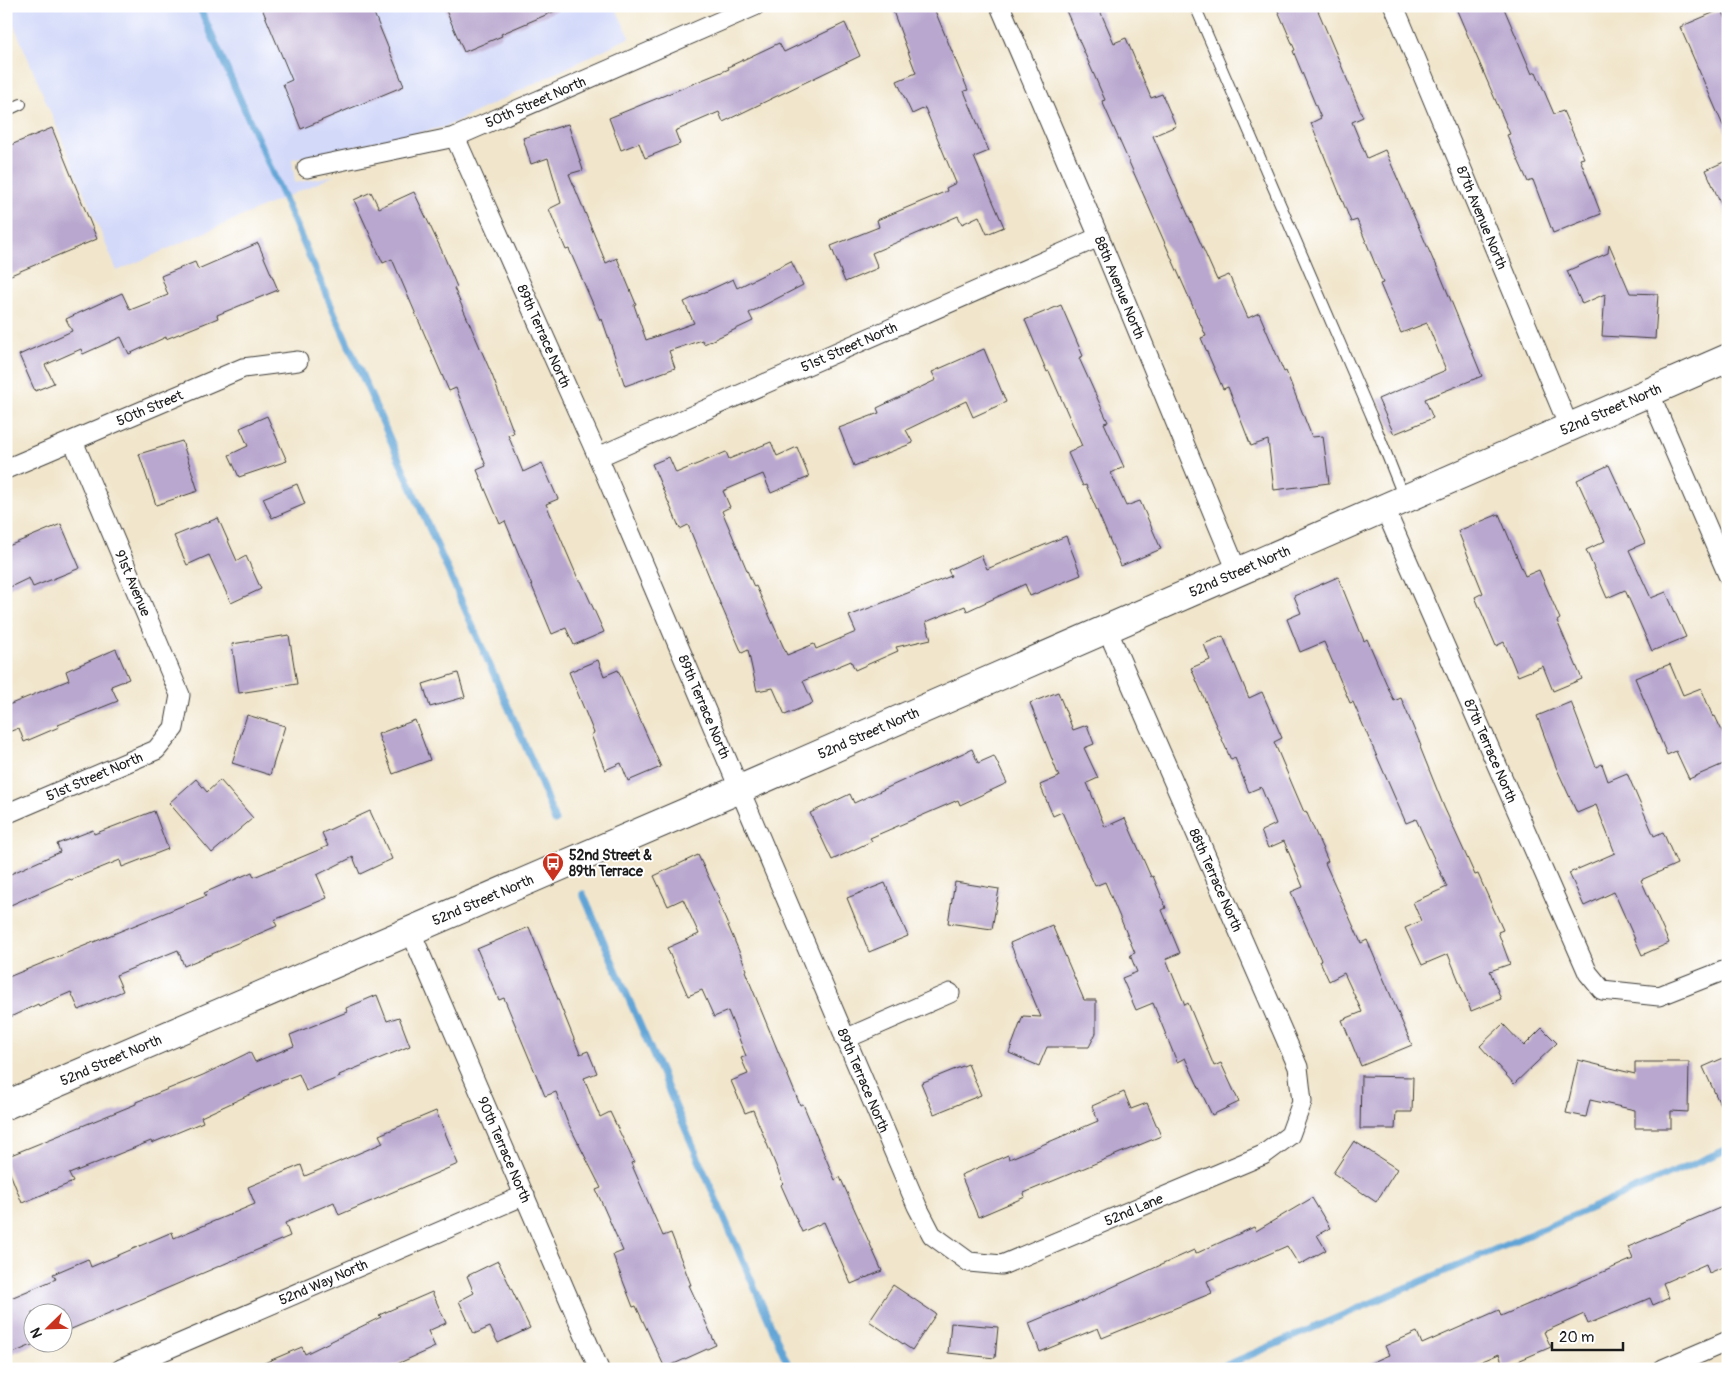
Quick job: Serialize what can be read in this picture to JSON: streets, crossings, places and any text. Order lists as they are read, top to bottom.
{
  "streets": {
    "street": [
      "50th Street North",
      "87th Avenue North",
      "88th Avenue North",
      "89th Terrace North",
      "51st Street North",
      "50th Street",
      "52nd Street North",
      "91st Avenue",
      "87th Terrace North",
      "88th Terrace North",
      "90th Terrace North",
      "52nd Lane",
      "52nd Way North"
    ]
  },
  "crossings": [
    ["50th Street North", "89th Terrace North"],
    ["87th Avenue North", "52nd Street North"],
    ["88th Avenue North", "51st Street North"],
    ["88th Avenue North", "52nd Street North"],
    ["89th Terrace North", "51st Street North"],
    ["89th Terrace North", "52nd Street North"],
    ["89th Terrace North", "52nd Lane"],
    ["51st Street North", "91st Avenue"],
    ["50th Street", "91st Avenue"],
    ["52nd Street North", "87th Terrace North"],
    ["52nd Street North", "88th Terrace North"],
    ["52nd Street North", "90th Terrace North"],
    ["88th Terrace North", "52nd Lane"],
    ["90th Terrace North", "52nd Way North"]
  ],
  "places": {
    "bus stop": ["52nd Street & 89th Terrace"]
  },
  "scale_bar": "20 m",
  "north": "bottom left"
}
